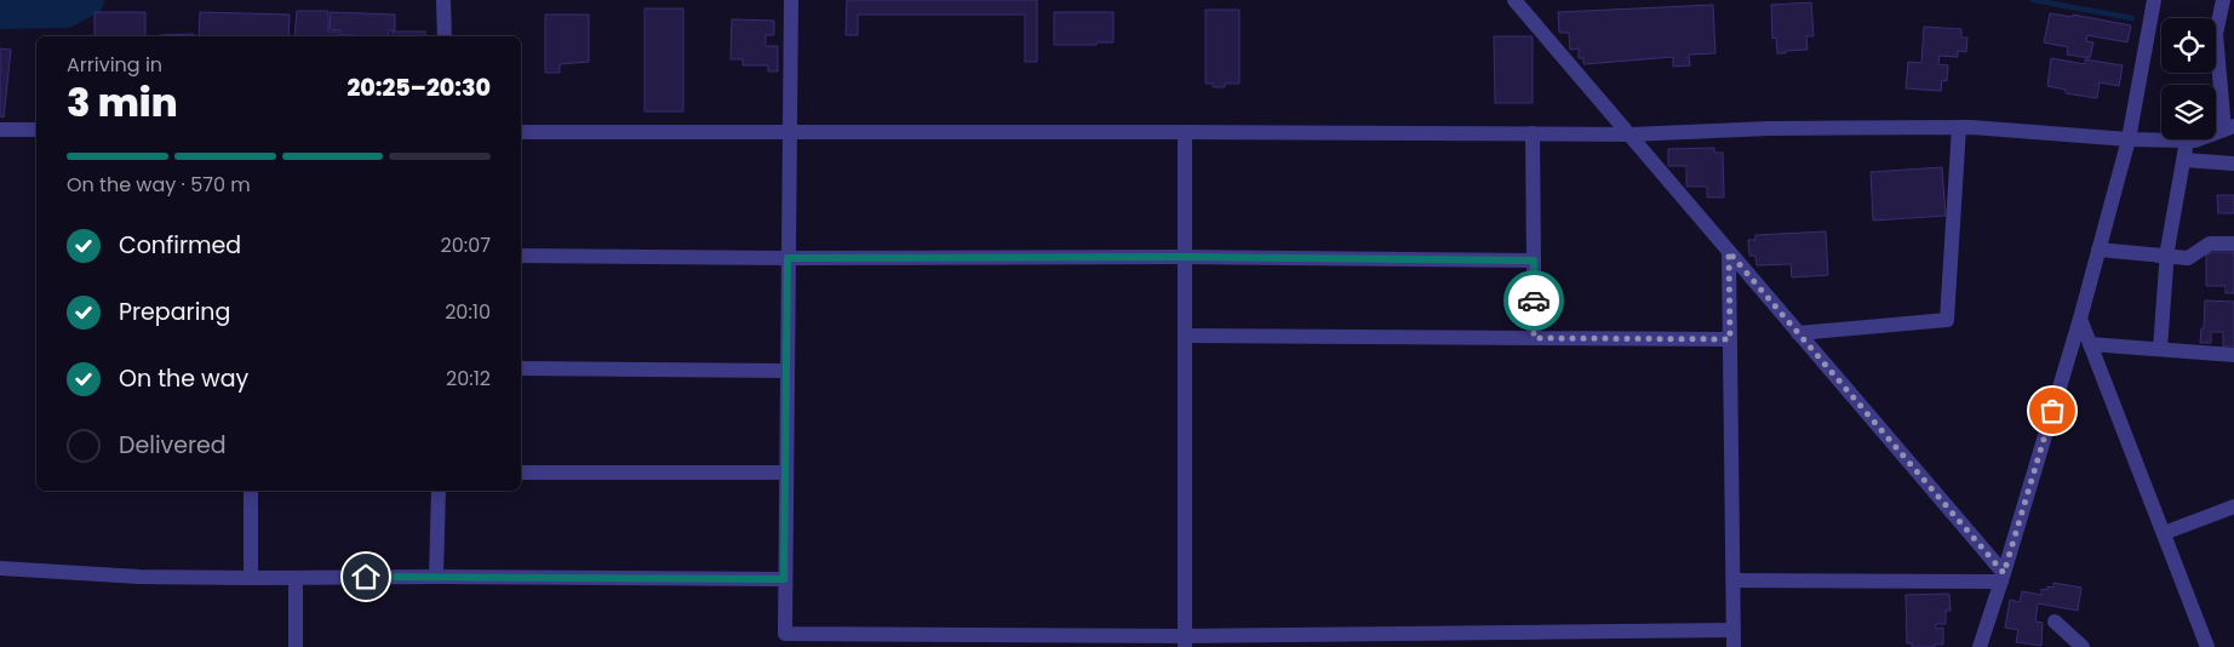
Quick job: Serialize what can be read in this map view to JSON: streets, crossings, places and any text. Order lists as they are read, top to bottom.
{
  "page": {
    "heading": ["3 min", "Arriving in", "20:25–20:30"],
    "bar": "On the way · 570 m",
    "list": [
      ["Confirmed", "20:07"],
      ["Preparing", "20:10"],
      ["On the way", "20:12"],
      "Delivered"
    ]
  }
}
